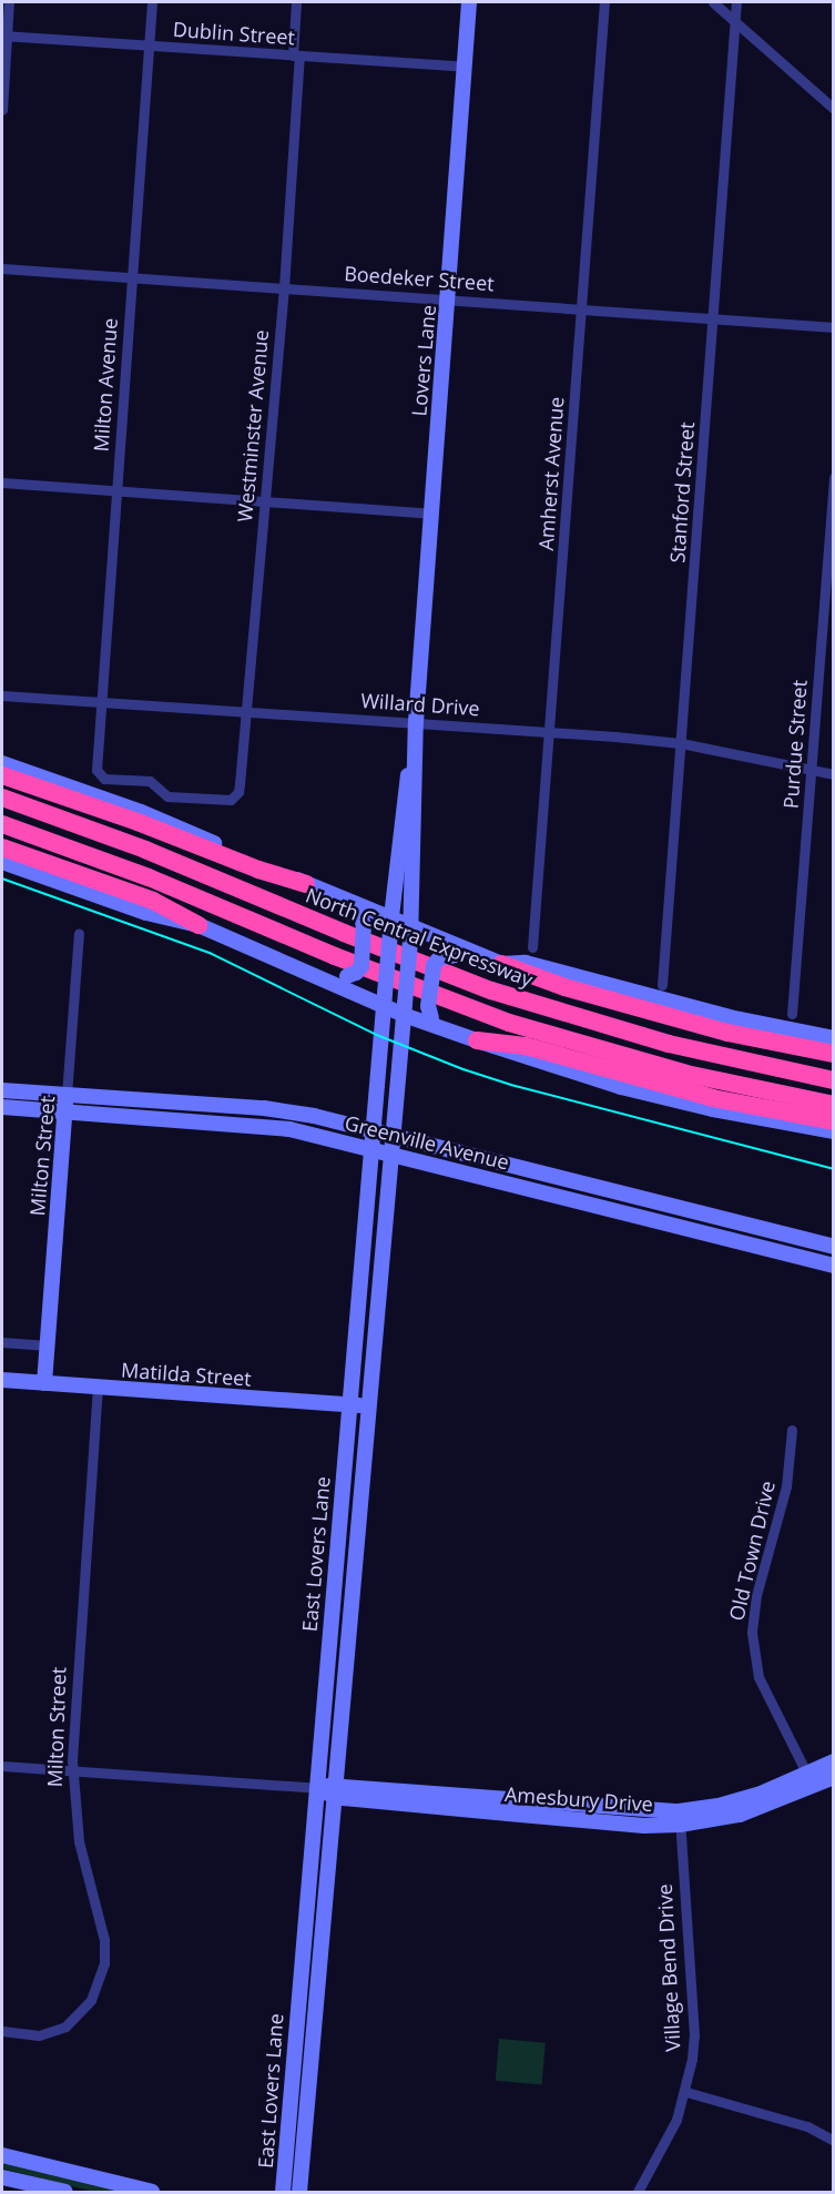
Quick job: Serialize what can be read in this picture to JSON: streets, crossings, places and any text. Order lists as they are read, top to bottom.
{
  "streets": {
    "highway": ["North Central Expressway"],
    "main road": [
      "Lovers Lane",
      "Greenville Avenue",
      "Milton Street",
      "Matilda Street",
      "East Lovers Lane",
      "Amesbury Drive"
    ],
    "street": [
      "Dublin Street",
      "Boedeker Street",
      "Milton Avenue",
      "Westminster Avenue",
      "Amherst Avenue",
      "Stanford Street",
      "Willard Drive",
      "Purdue Street",
      "Old Town Drive",
      "Village Bend Drive"
    ]
  },
  "crossings": [
    ["Dublin Street", "Lovers Lane"],
    ["Dublin Street", "Milton Avenue"],
    ["Dublin Street", "Westminster Avenue"],
    ["Boedeker Street", "Lovers Lane"],
    ["Boedeker Street", "Milton Avenue"],
    ["Boedeker Street", "Westminster Avenue"],
    ["Boedeker Street", "Amherst Avenue"],
    ["Boedeker Street", "Stanford Street"],
    ["Lovers Lane", "Willard Drive"],
    ["Lovers Lane", "North Central Expressway"],
    ["Lovers Lane", "East Lovers Lane"],
    ["Milton Avenue", "Westminster Avenue"],
    ["Milton Avenue", "Willard Drive"],
    ["Westminster Avenue", "Willard Drive"],
    ["Amherst Avenue", "Willard Drive"],
    ["Stanford Street", "Willard Drive"],
    ["Willard Drive", "Purdue Street"],
    ["North Central Expressway", "East Lovers Lane"],
    ["Greenville Avenue", "Milton Street"],
    ["Greenville Avenue", "East Lovers Lane"],
    ["Milton Street", "Matilda Street"],
    ["Milton Street", "Amesbury Drive"],
    ["Matilda Street", "East Lovers Lane"],
    ["Old Town Drive", "Amesbury Drive"],
    ["East Lovers Lane", "Amesbury Drive"],
    ["Amesbury Drive", "Village Bend Drive"]
  ]
}
